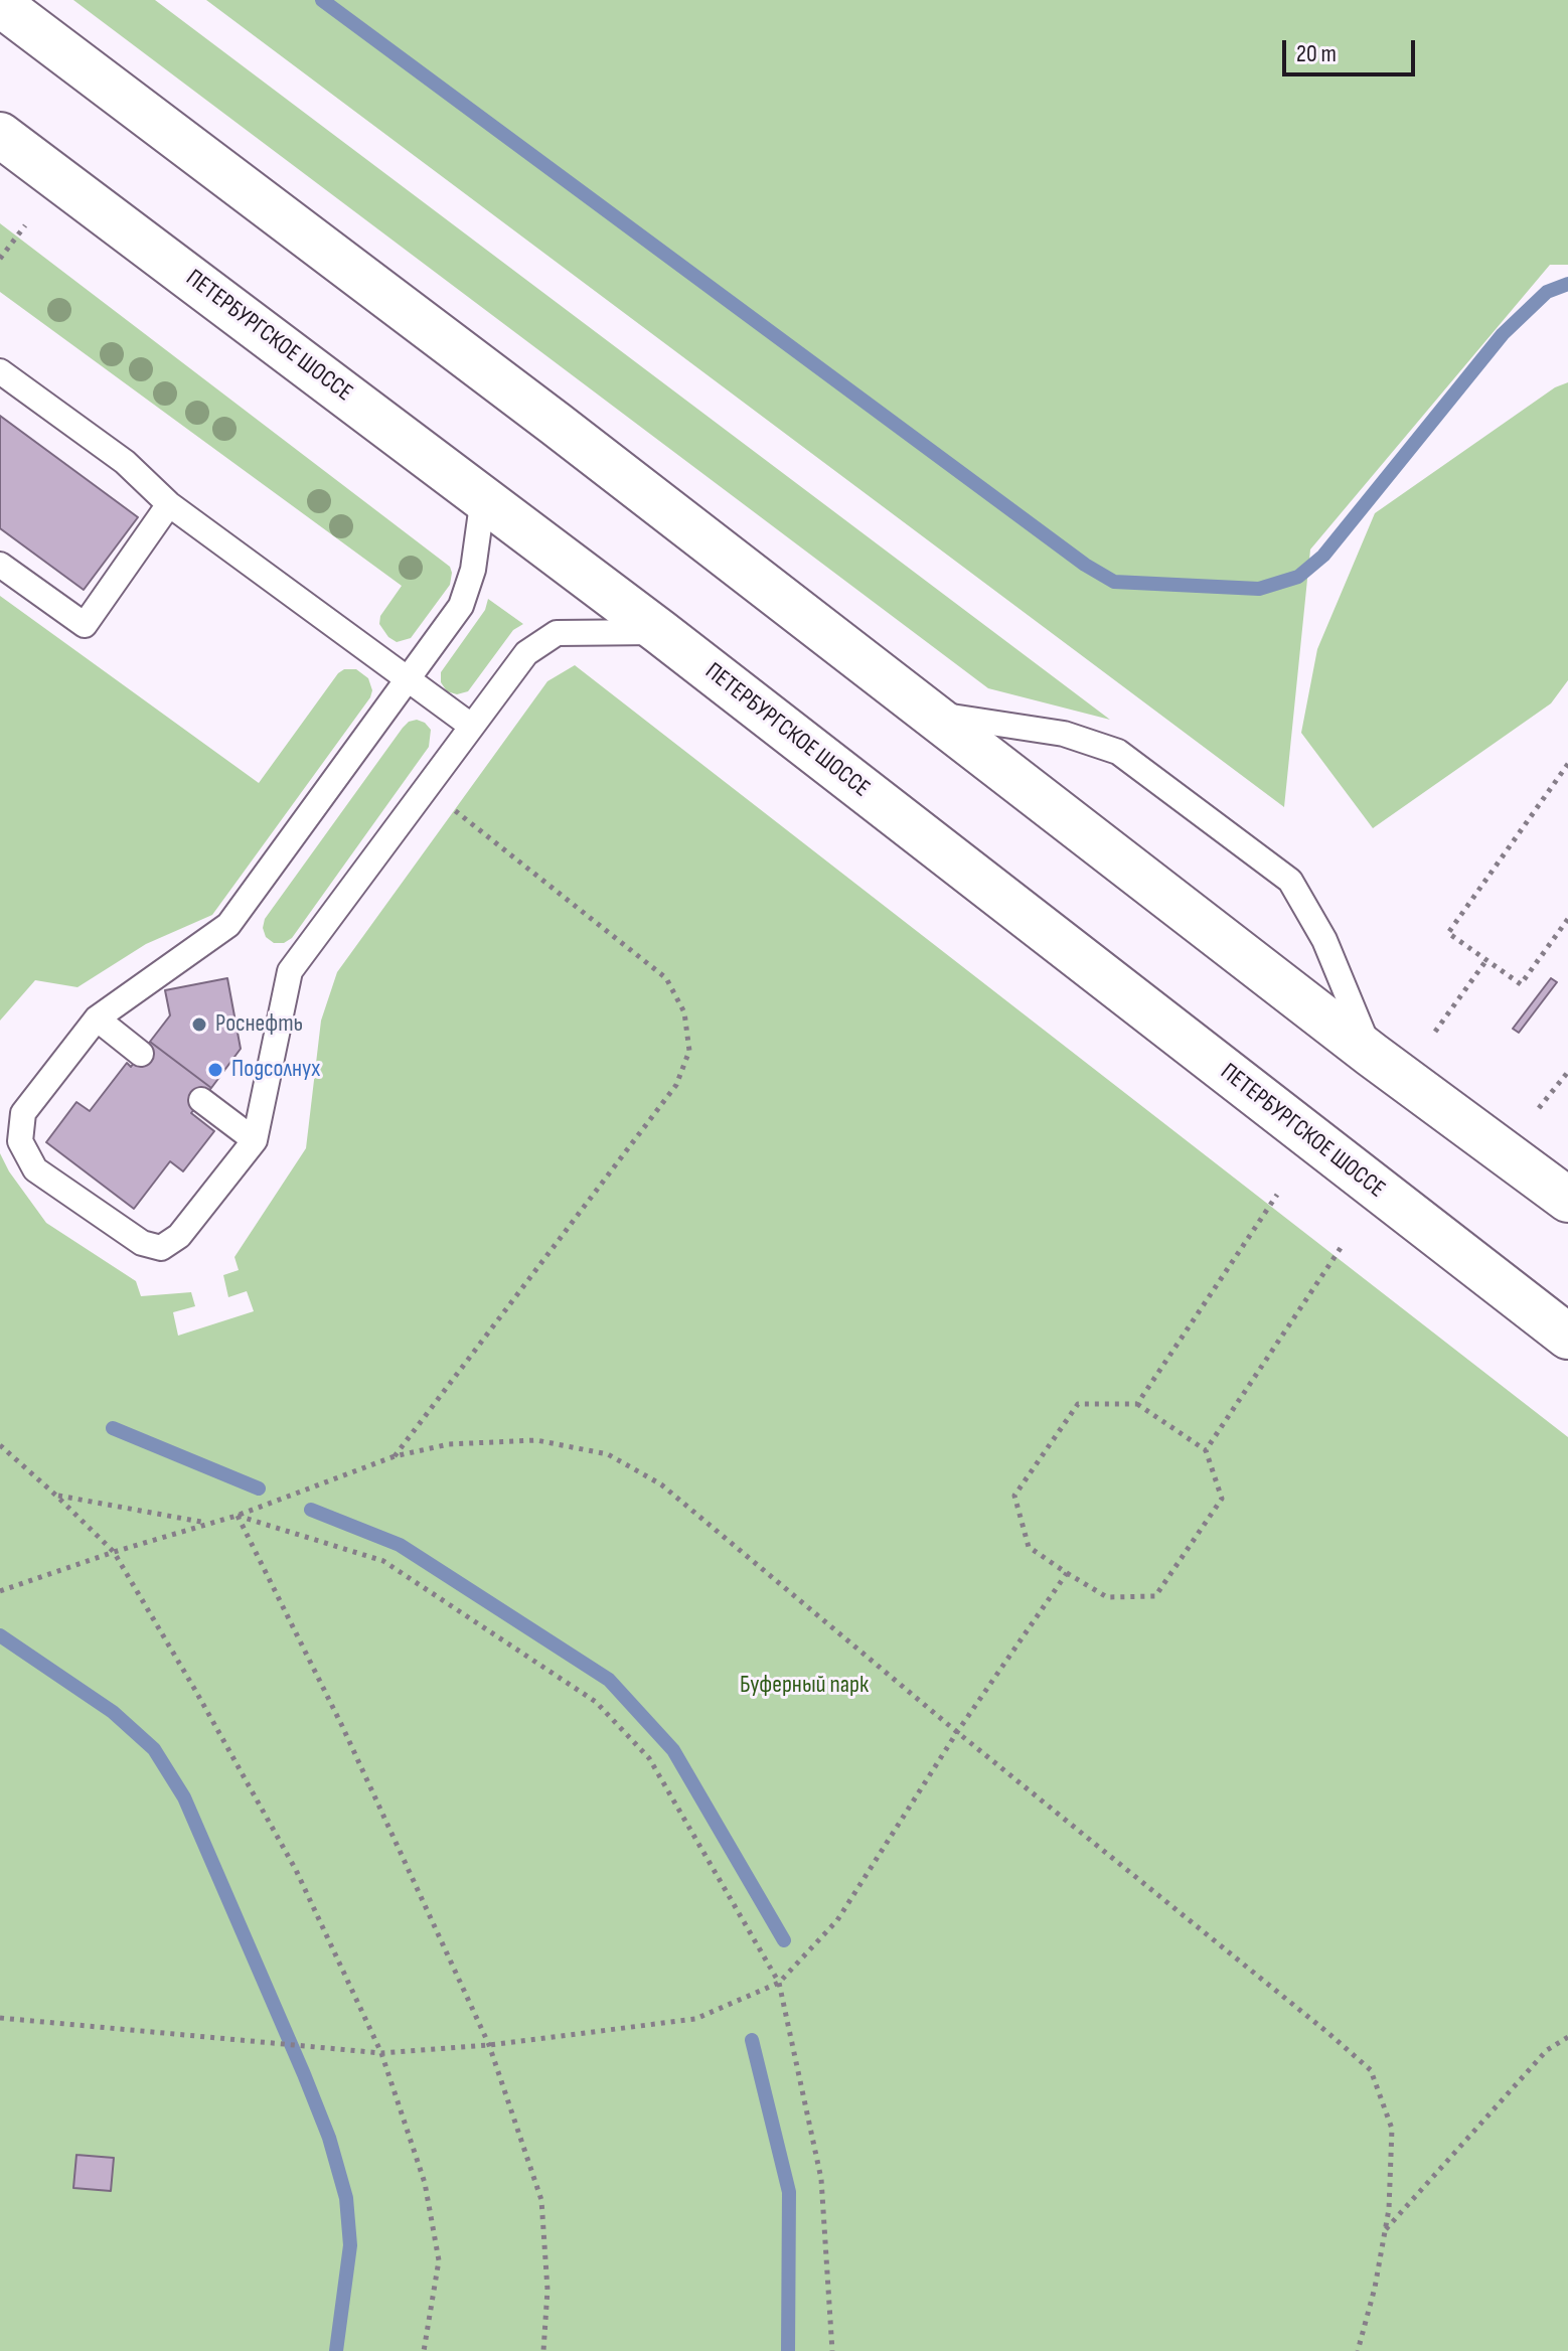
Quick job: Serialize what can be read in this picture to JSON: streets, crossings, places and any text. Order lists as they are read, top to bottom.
{
  "streets": {
    "main road": ["ПЕТЕРБУРГСКОЕ ШОССЕ"]
  },
  "parks": ["Буферный парк"],
  "places": ["Роснефть", "Подсолнух"],
  "scale_bar": "20 m"
}
